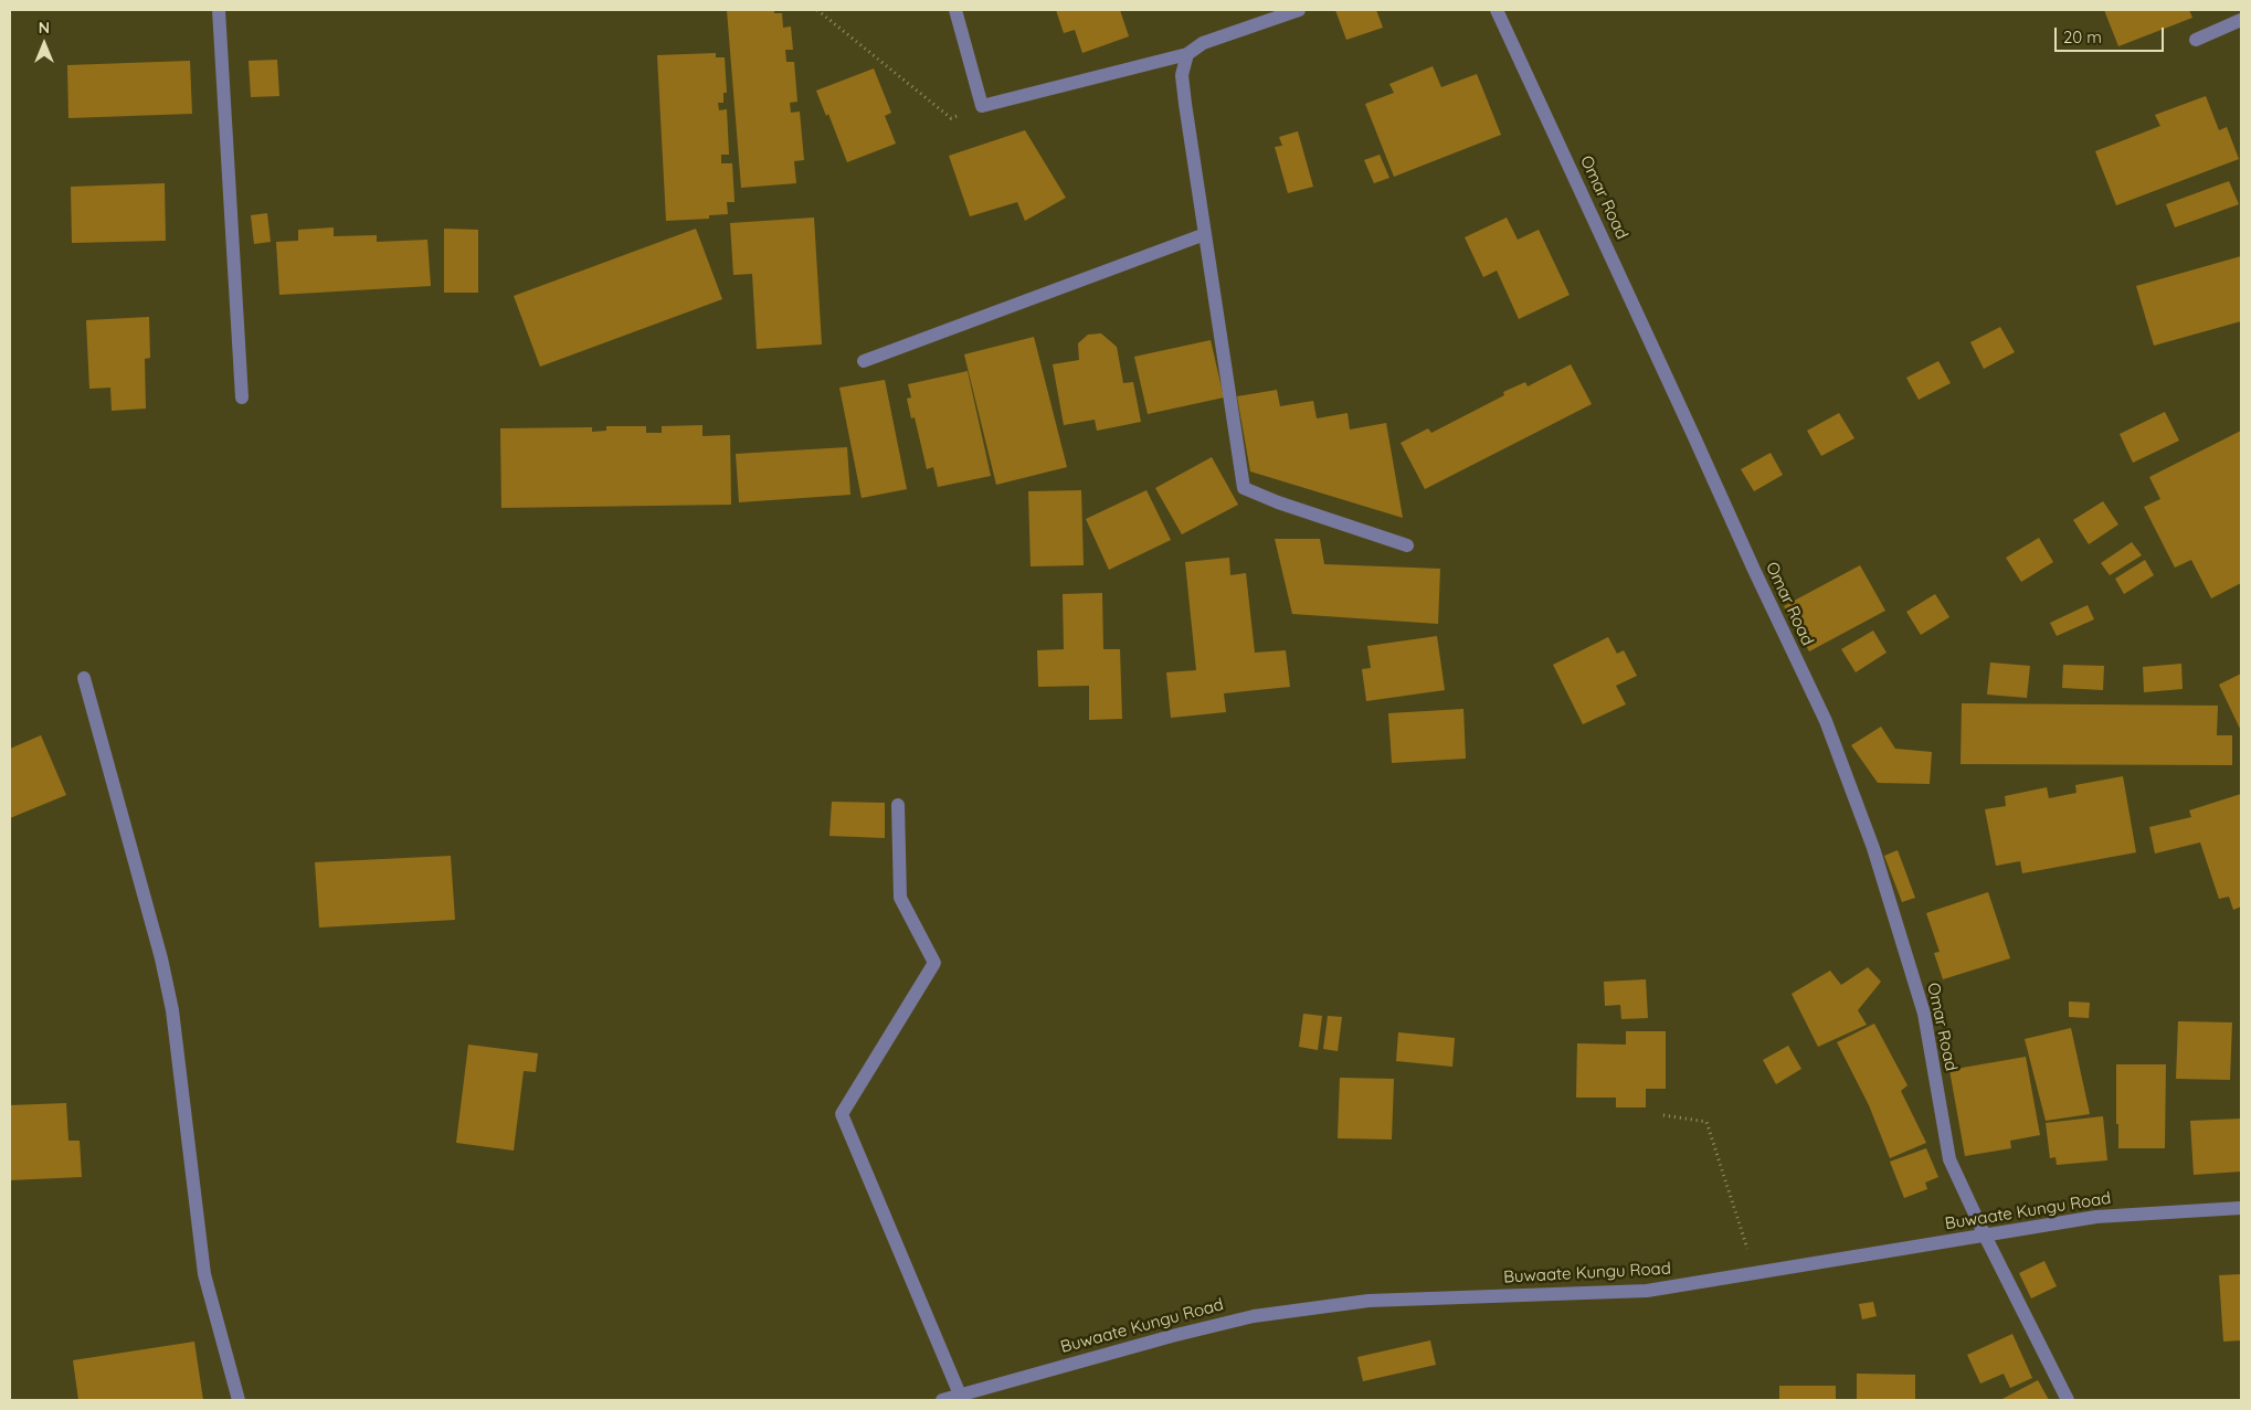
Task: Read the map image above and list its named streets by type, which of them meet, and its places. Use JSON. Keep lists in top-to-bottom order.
{
  "streets": {
    "street": ["Omar Road", "Buwaate Kungu Road"]
  },
  "crossings": [
    ["Omar Road", "Buwaate Kungu Road"]
  ],
  "scale_bar": "20 m",
  "north": "top"
}
